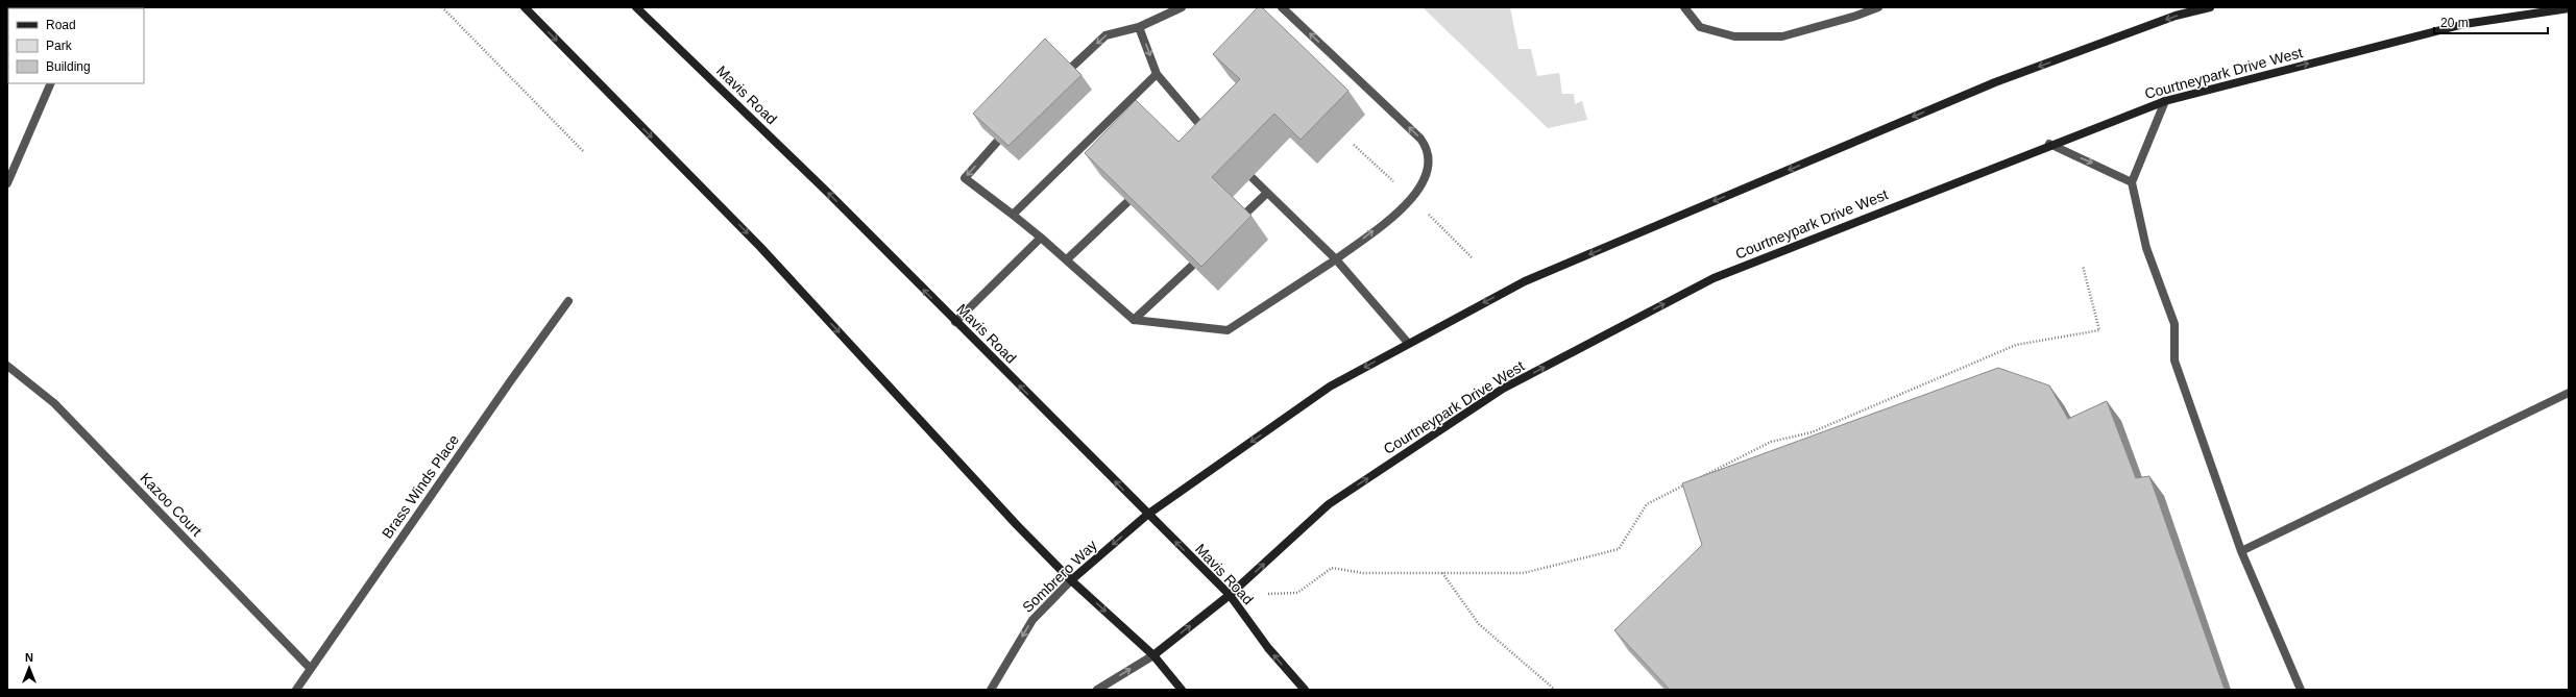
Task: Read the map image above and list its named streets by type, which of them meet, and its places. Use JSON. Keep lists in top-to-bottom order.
{
  "streets": {
    "main road": ["Courtneypark Drive West", "Mavis Road", "Sombrero Way"],
    "street": ["Brass Winds Place", "Kazoo Court"]
  },
  "crossings": [
    ["Courtneypark Drive West", "Mavis Road"],
    ["Mavis Road", "Sombrero Way"],
    ["Brass Winds Place", "Kazoo Court"]
  ],
  "one_way": ["Courtneypark Drive West", "Mavis Road", "Sombrero Way"],
  "legend": ["Road", "Park", "Building"],
  "scale_bar": "20 m",
  "north": "top"
}
